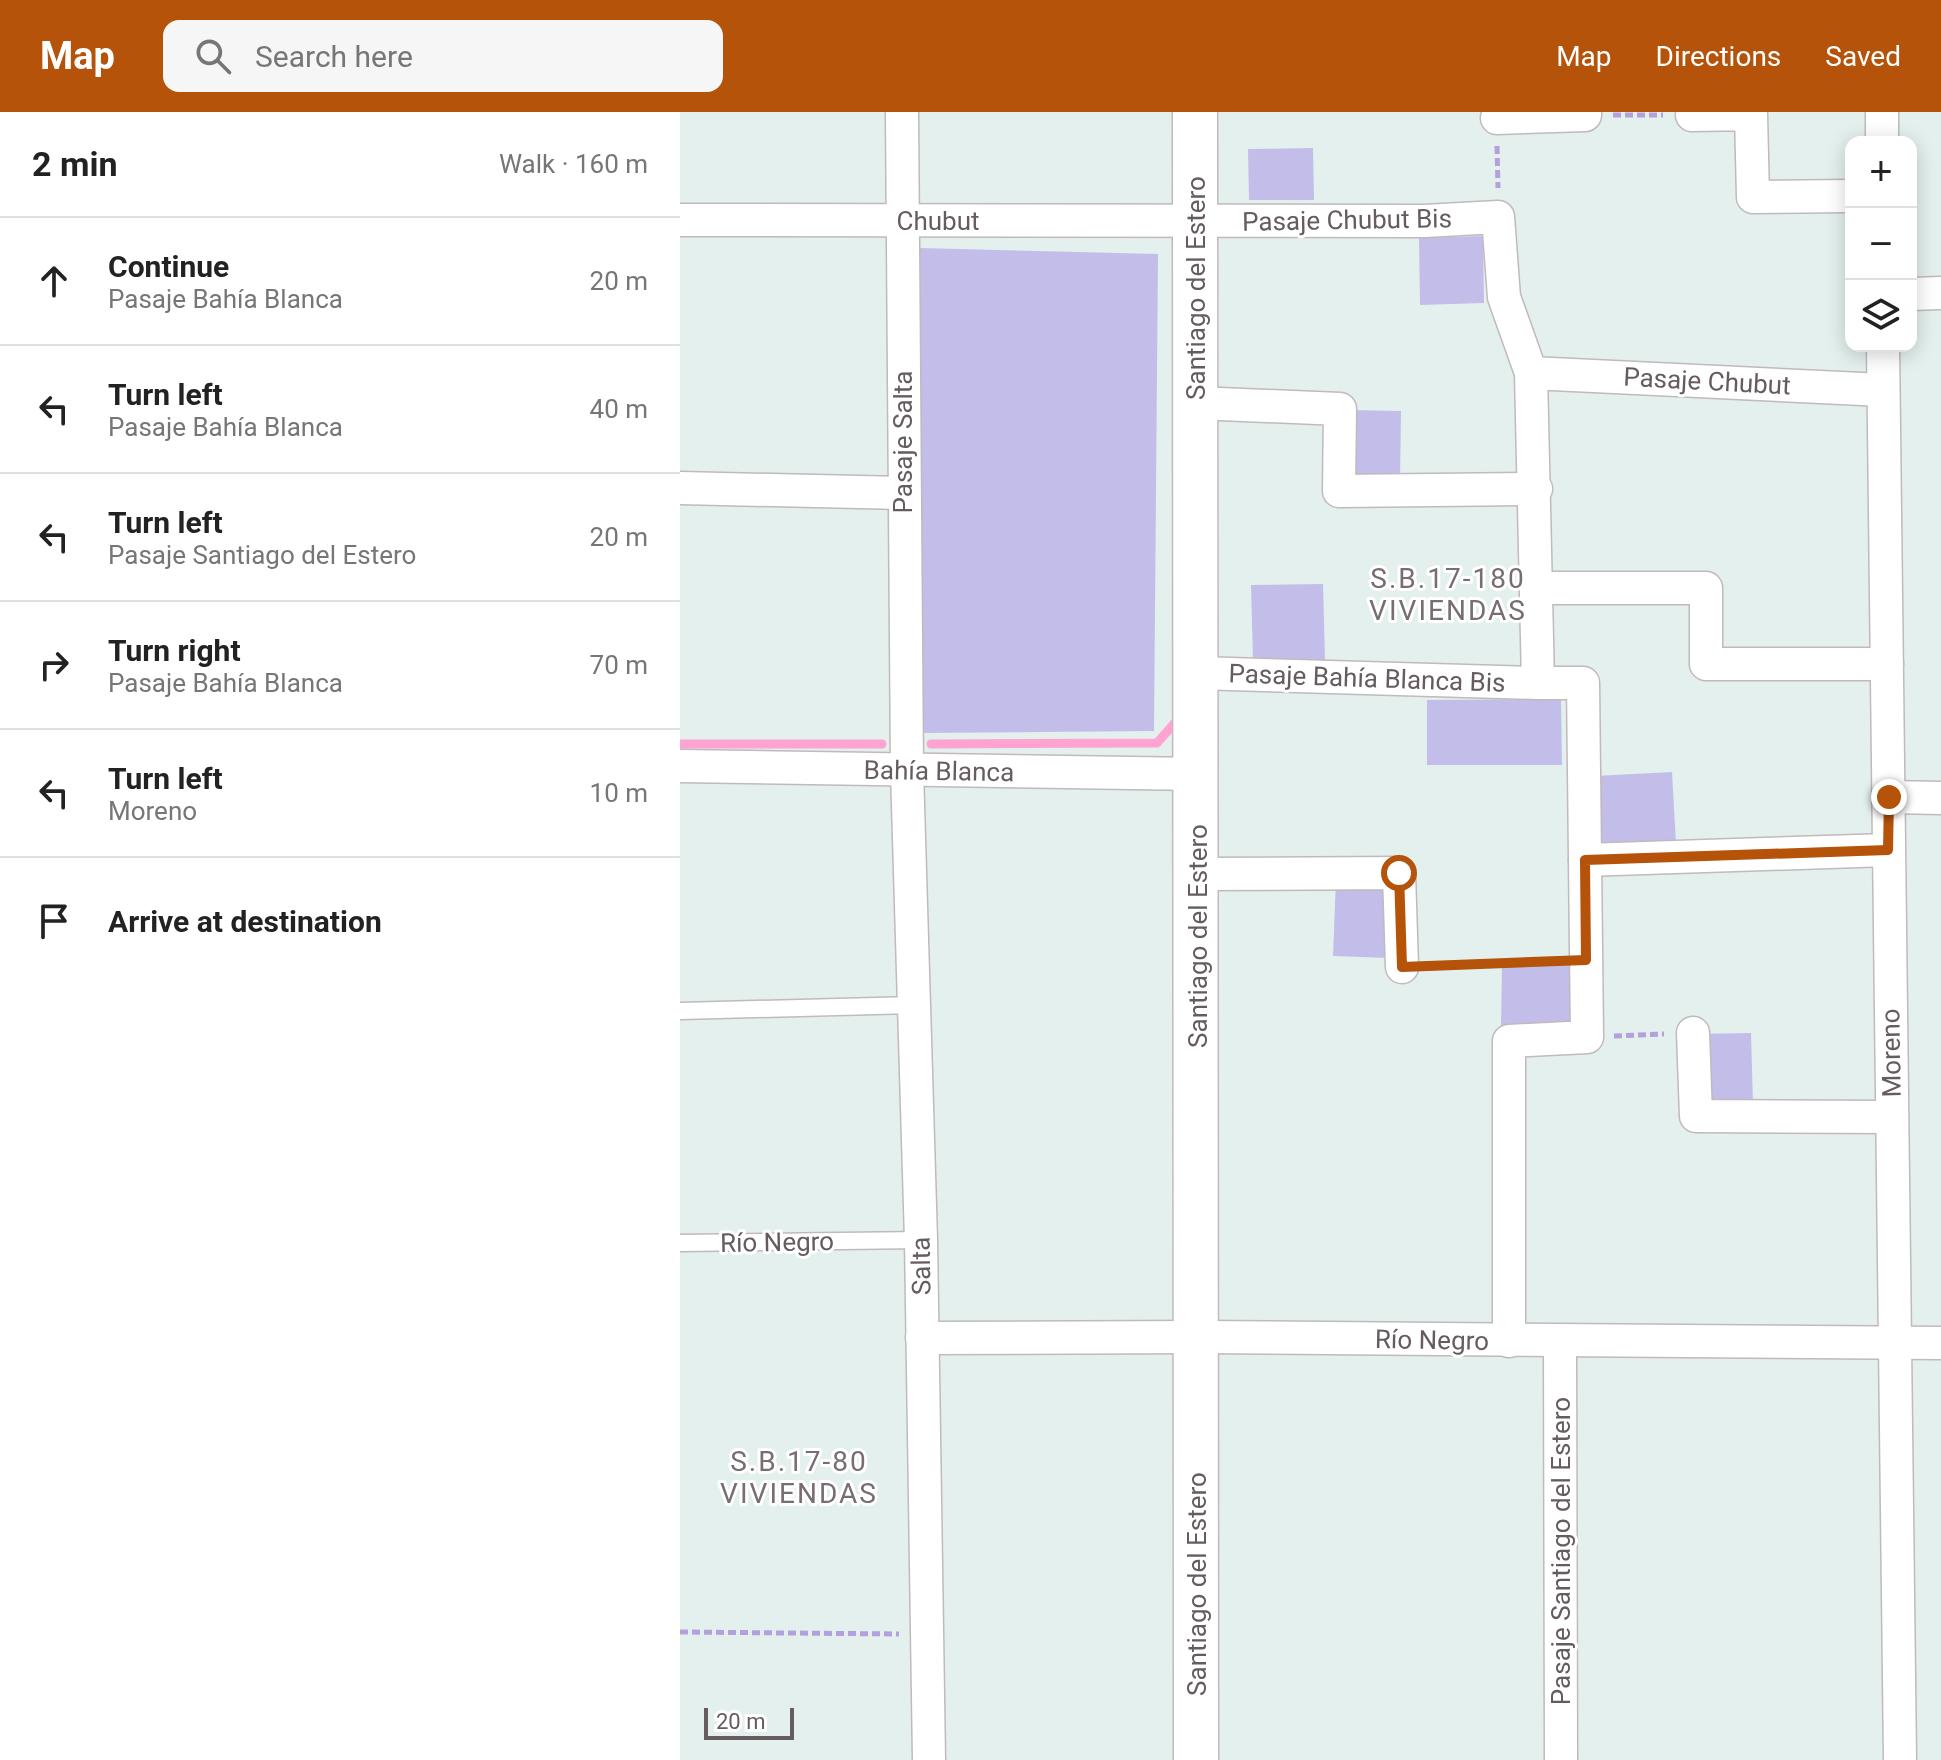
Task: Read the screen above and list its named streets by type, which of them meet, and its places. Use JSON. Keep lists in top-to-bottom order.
{
  "streets": {
    "street": [
      "Pasaje Chubut Bis",
      "Chubut",
      "Santiago del Estero",
      "Pasaje Chubut",
      "Pasaje Salta",
      "Pasaje Bahía Blanca Bis",
      "Bahía Blanca",
      "Moreno",
      "Río Negro",
      "Salta",
      "Pasaje Santiago del Estero"
    ]
  },
  "crossings": [
    ["Pasaje Chubut Bis", "Chubut"],
    ["Pasaje Chubut Bis", "Santiago del Estero"],
    ["Chubut", "Santiago del Estero"],
    ["Chubut", "Pasaje Salta"],
    ["Santiago del Estero", "Pasaje Bahía Blanca Bis"],
    ["Santiago del Estero", "Bahía Blanca"],
    ["Santiago del Estero", "Río Negro"],
    ["Pasaje Chubut", "Moreno"],
    ["Pasaje Salta", "Bahía Blanca"],
    ["Pasaje Salta", "Salta"],
    ["Bahía Blanca", "Salta"],
    ["Moreno", "Río Negro"],
    ["Río Negro", "Salta"],
    ["Río Negro", "Pasaje Santiago del Estero"]
  ],
  "districts": ["S.B.17-180 VIVIENDAS", "S.B.17-80 VIVIENDAS"],
  "scale_bar": "20 m",
  "page": {
    "header": "Map",
    "search": "Search here",
    "nav": ["Map", "Directions", "Saved"],
    "heading": ["2 min", "Walk · 160 m"],
    "map_buttons": ["+", "−"],
    "list": [
      ["Continue", "Pasaje Bahía Blanca", "20 m"],
      ["Turn left", "Pasaje Bahía Blanca", "40 m"],
      ["Turn left", "Pasaje Santiago del Estero", "20 m"],
      ["Turn right", "Pasaje Bahía Blanca", "70 m"],
      ["Turn left", "Moreno", "10 m"],
      "Arrive at destination"
    ],
    "scale": "20 m"
  }
}
